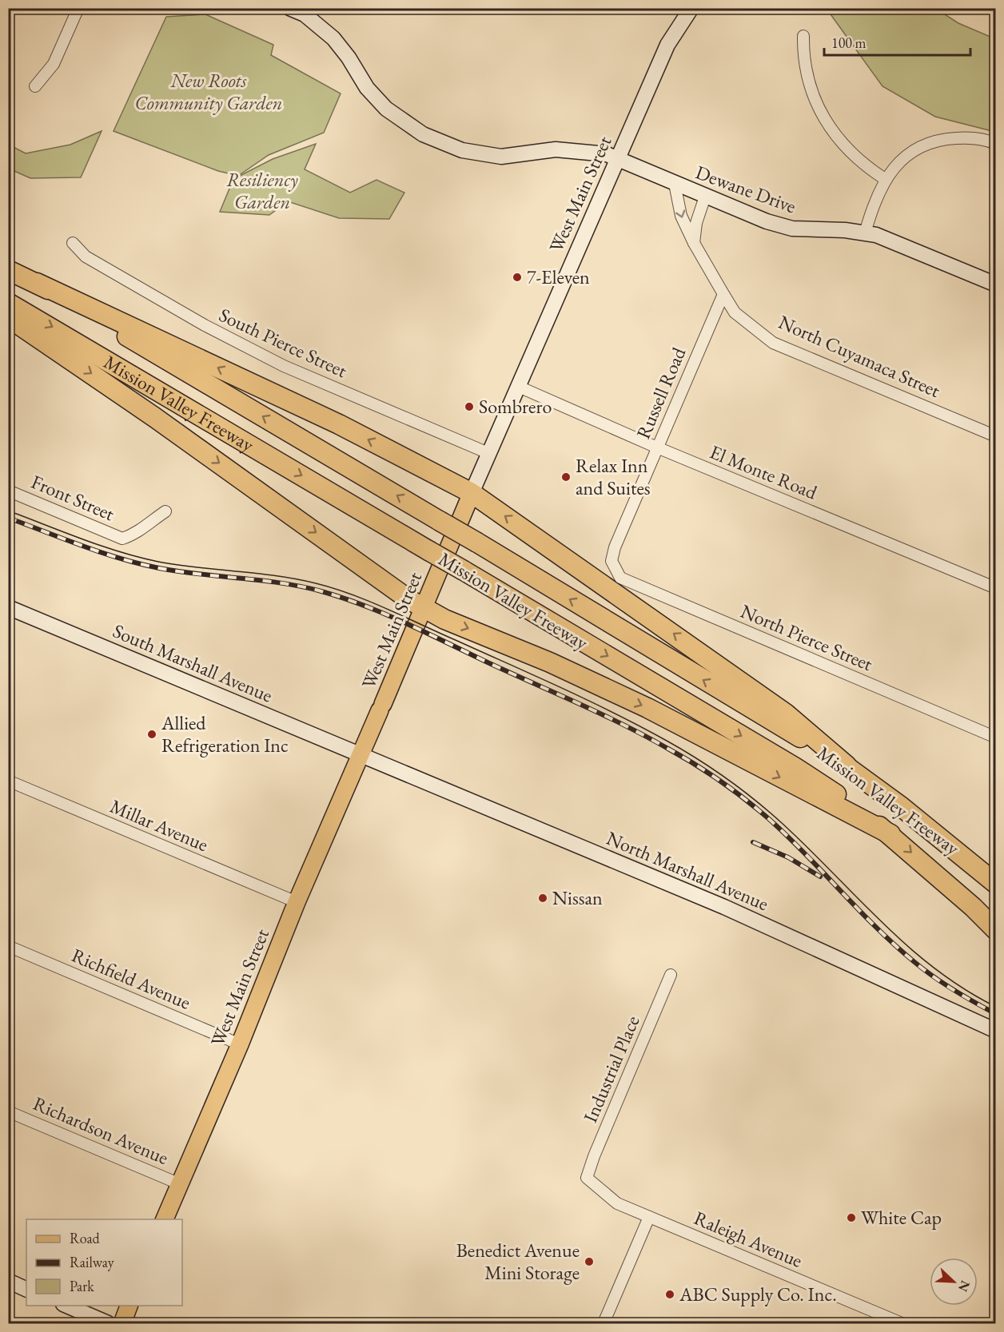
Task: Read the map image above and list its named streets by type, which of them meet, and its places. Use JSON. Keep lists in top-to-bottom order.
{
  "streets": {
    "highway": ["Mission Valley Freeway"],
    "main road": [
      "Dewane Drive",
      "West Main Street",
      "South Marshall Avenue",
      "North Marshall Avenue"
    ],
    "street": [
      "South Pierce Street",
      "North Cuyamaca Street",
      "Russell Road",
      "El Monte Road",
      "Front Street",
      "North Pierce Street",
      "Millar Avenue",
      "Richfield Avenue",
      "Industrial Place",
      "Richardson Avenue",
      "Raleigh Avenue"
    ]
  },
  "crossings": [
    ["Dewane Drive", "North Cuyamaca Street"],
    ["West Main Street", "South Pierce Street"],
    ["West Main Street", "El Monte Road"],
    ["West Main Street", "South Marshall Avenue"],
    ["West Main Street", "Millar Avenue"],
    ["West Main Street", "North Marshall Avenue"],
    ["West Main Street", "Richfield Avenue"],
    ["West Main Street", "Richardson Avenue"],
    ["North Cuyamaca Street", "Russell Road"],
    ["Russell Road", "El Monte Road"],
    ["Russell Road", "North Pierce Street"],
    ["South Marshall Avenue", "North Marshall Avenue"],
    ["Industrial Place", "Raleigh Avenue"]
  ],
  "parks": ["New Roots Community Garden", "Resiliency Garden"],
  "places": [
    "7-Eleven",
    "Sombrero",
    "Relax Inn and Suites",
    "Allied Refrigeration Inc",
    "Nissan",
    "White Cap",
    "Benedict Avenue Mini Storage",
    "ABC Supply Co. Inc."
  ],
  "legend": ["Road", "Railway", "Park"],
  "scale_bar": "100 m",
  "north": "bottom right"
}
